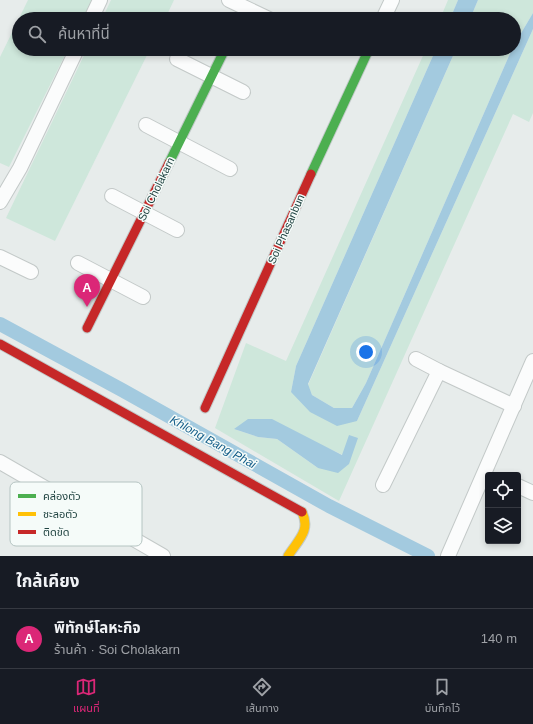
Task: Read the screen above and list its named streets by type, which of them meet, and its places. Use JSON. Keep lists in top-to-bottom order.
{
  "streets": {
    "street": ["Soi Cholakarn", "Soi Phasanbun"]
  },
  "water": ["Khlong Bang Phai"],
  "legend": ["คล่องตัว", "ชะลอตัว", "ติดขัด"],
  "page": {
    "search": "ค้นหาที่นี่",
    "pins": "A",
    "heading": "ใกล้เคียง",
    "list": [
      {
        "mark": "A",
        "name": "พิทักษ์โลหะกิจ",
        "note": "ร้านค้า · Soi Cholakarn",
        "value": "140 m"
      }
    ],
    "nav": ["แผนที่", "เส้นทาง", "บันทึกไว้"]
  }
}
